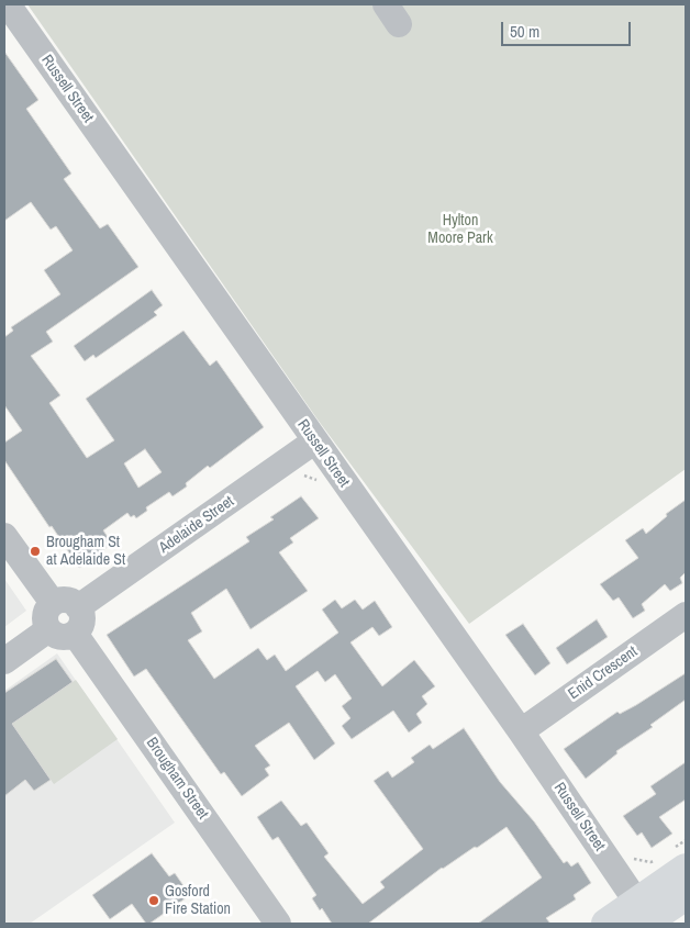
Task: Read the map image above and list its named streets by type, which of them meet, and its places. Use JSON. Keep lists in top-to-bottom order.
{
  "streets": {
    "street": [
      "Russell Street",
      "Adelaide Street",
      "Enid Crescent",
      "Brougham Street"
    ]
  },
  "crossings": [
    ["Russell Street", "Adelaide Street"],
    ["Russell Street", "Enid Crescent"],
    ["Adelaide Street", "Brougham Street"]
  ],
  "parks": ["Hylton Moore Park"],
  "places": ["Brougham St at Adelaide St", "Gosford Fire Station"],
  "scale_bar": "50 m"
}
